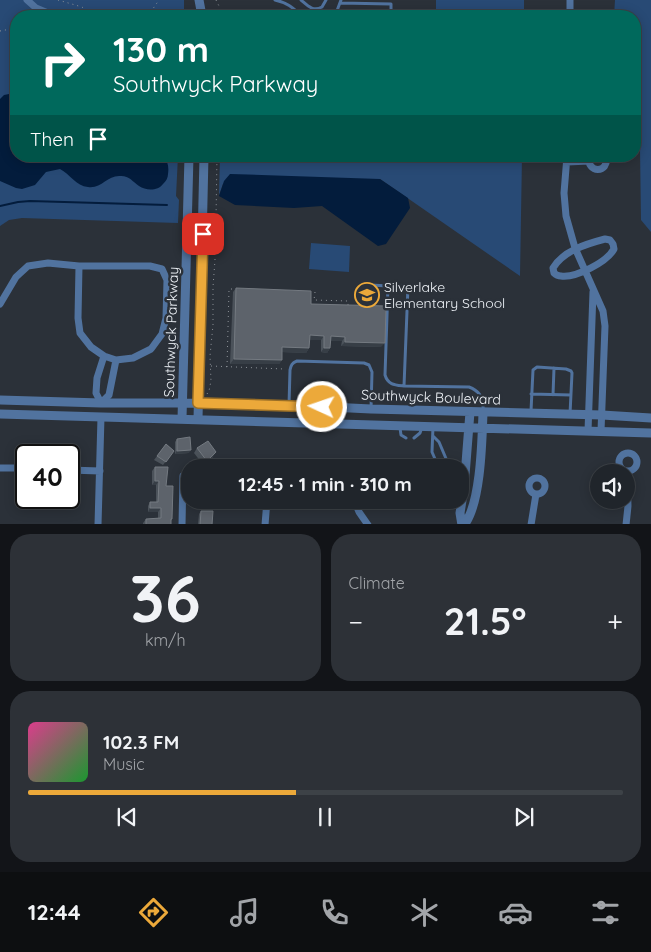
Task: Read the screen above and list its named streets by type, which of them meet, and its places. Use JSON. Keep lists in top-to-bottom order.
{
  "streets": {
    "street": ["Southwyck Parkway", "Southwyck Boulevard"]
  },
  "crossings": [
    ["Southwyck Parkway", "Southwyck Boulevard"]
  ],
  "places": {
    "school or university": ["Silverlake Elementary School"]
  },
  "page": {
    "turn": ["130 m", "Southwyck Parkway"],
    "then": "Then",
    "limit": "40",
    "trip": "12:45 · 1 min · 310 m",
    "tile": [
      ["36", "km/h"],
      "Climate"
    ],
    "heat": ["−", "21.5°", "+"],
    "song": ["102.3 FM", "Music"],
    "tabs": "12:44"
  }
}
